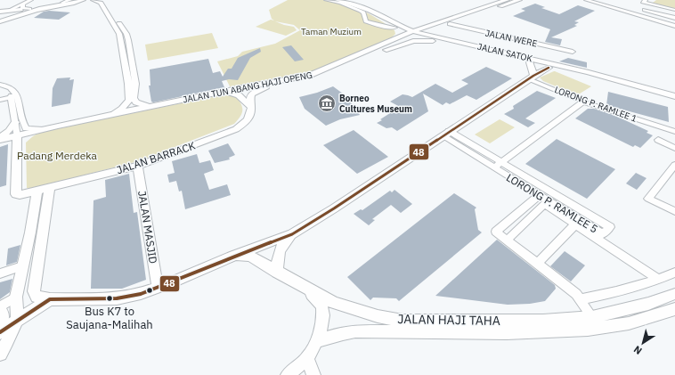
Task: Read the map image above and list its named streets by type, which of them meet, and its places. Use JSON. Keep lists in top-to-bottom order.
{
  "streets": {
    "main road": [
      "JALAN SATOK",
      "JALAN TUN ABANG HAJI OPENG",
      "JALAN BARRACK",
      "JALAN MASJID",
      "JALAN HAJI TAHA"
    ],
    "street": ["JALAN WERE", "LORONG P. RAMLEE 1", "LORONG P. RAMLEE 5"]
  },
  "crossings": [
    ["JALAN WERE", "JALAN TUN ABANG HAJI OPENG"],
    ["JALAN SATOK", "JALAN TUN ABANG HAJI OPENG"],
    ["JALAN TUN ABANG HAJI OPENG", "JALAN BARRACK"],
    ["JALAN BARRACK", "JALAN MASJID"]
  ],
  "parks": ["Taman Muzium", "Padang Merdeka"],
  "places": {
    "museum": ["Borneo Cultures Museum"],
    "other": ["Bus K7 to Saujana-Malihah"]
  },
  "lines": ["transit line 48"],
  "north": "bottom left"
}
